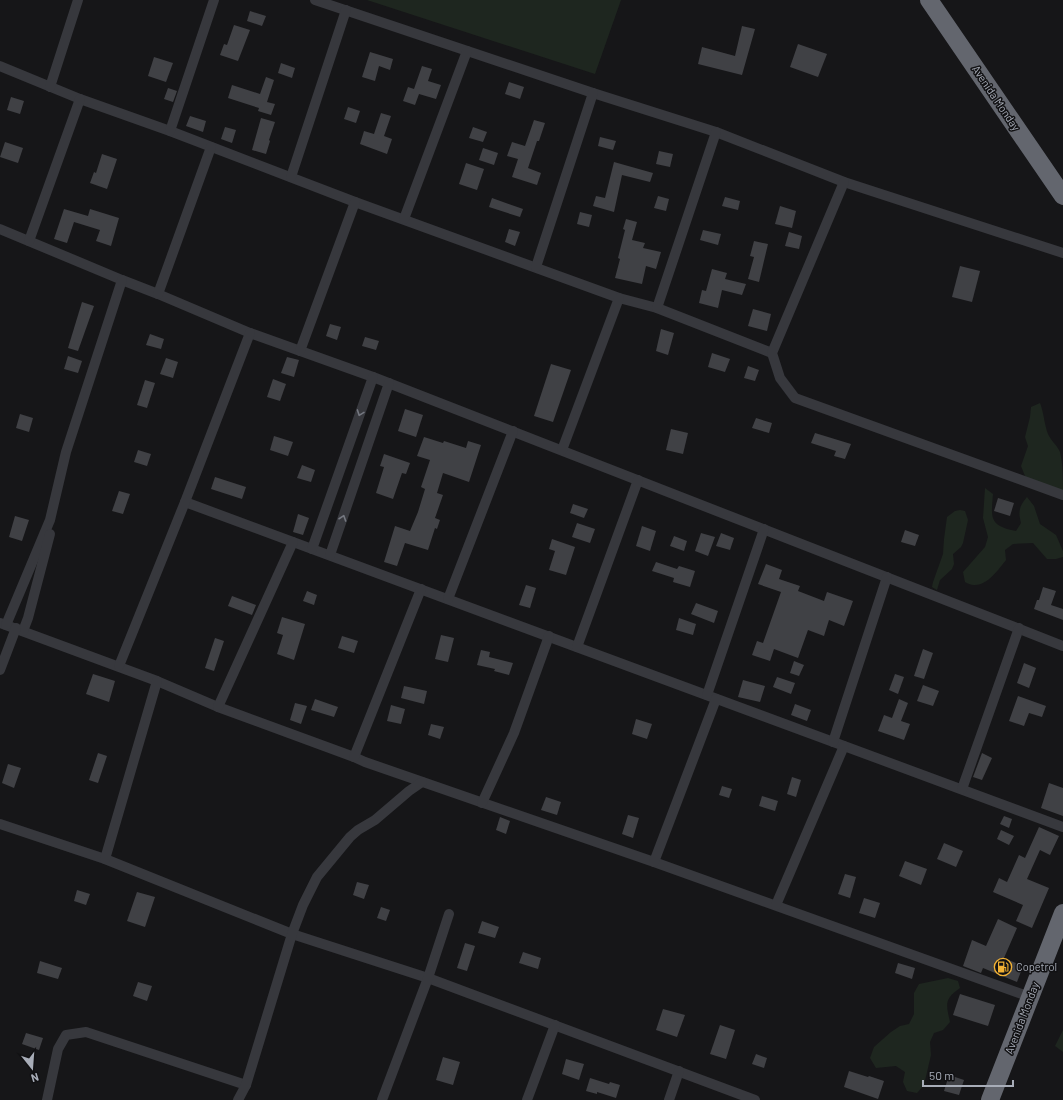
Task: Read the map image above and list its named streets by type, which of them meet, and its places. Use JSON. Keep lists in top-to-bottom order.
{
  "streets": {
    "highway": ["Avenida Monday"]
  },
  "places": {
    "fuel station": ["Copetrol"]
  },
  "scale_bar": "50 m",
  "north": "bottom"
}
